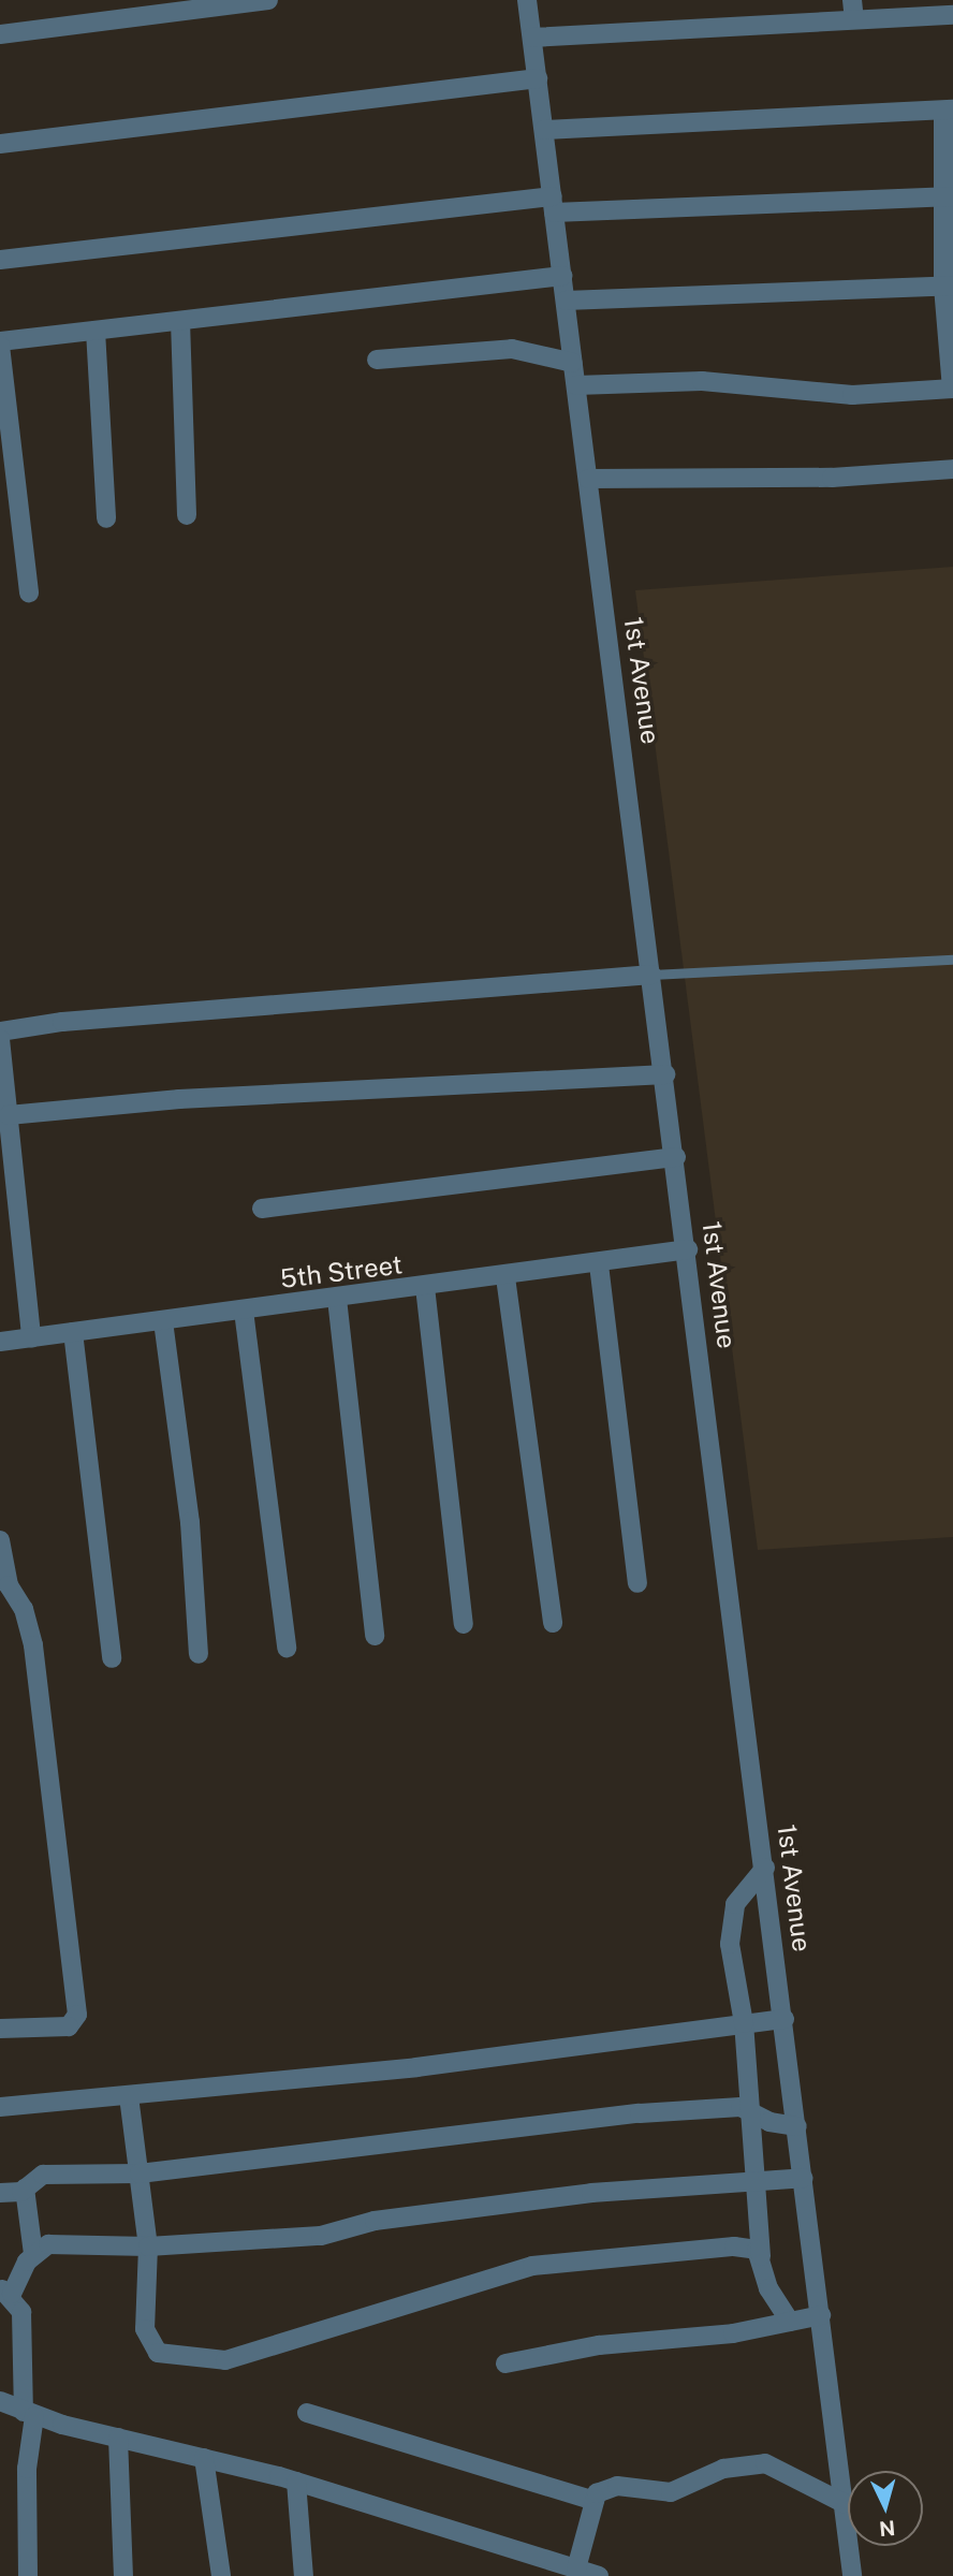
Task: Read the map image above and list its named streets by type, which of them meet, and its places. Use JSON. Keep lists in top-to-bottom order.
{
  "streets": {
    "street": ["1st Avenue", "5th Street"]
  },
  "crossings": [
    ["1st Avenue", "5th Street"]
  ],
  "north": "bottom"
}
